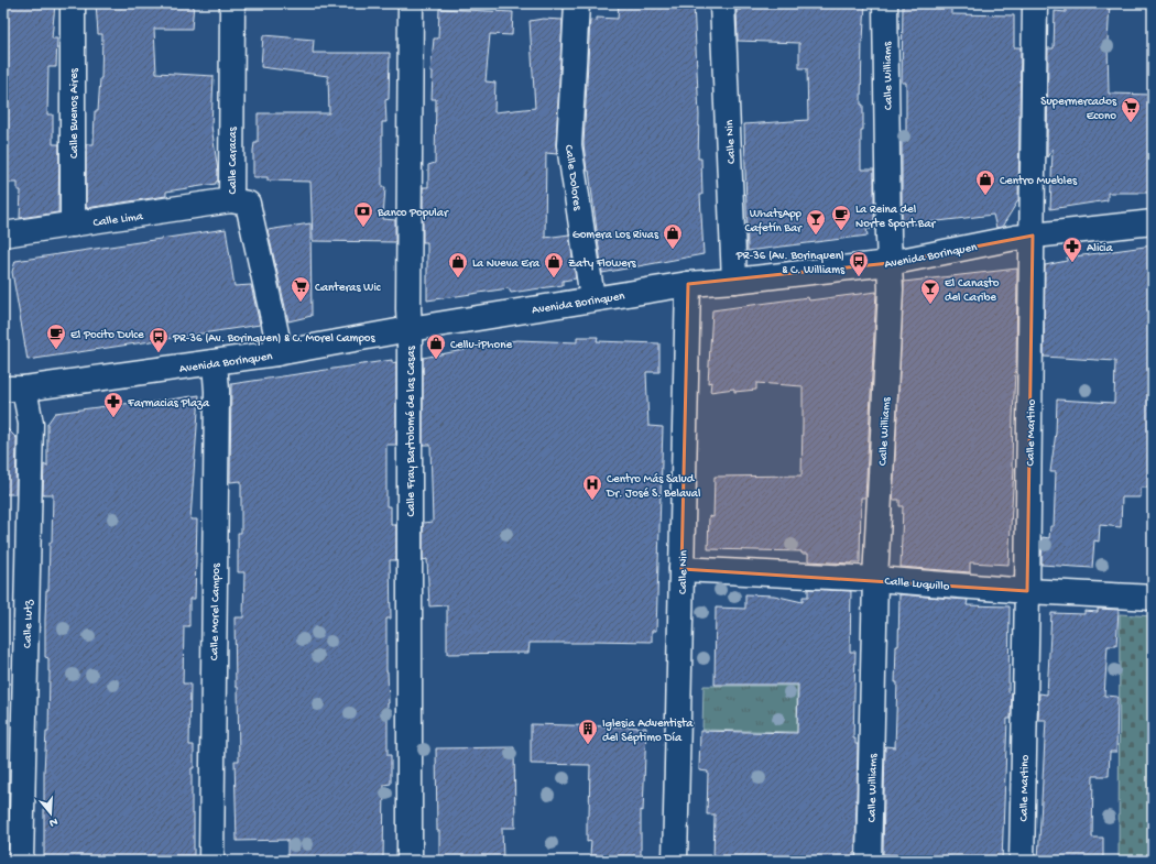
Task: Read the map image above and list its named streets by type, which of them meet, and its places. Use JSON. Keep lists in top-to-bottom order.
{
  "streets": {
    "street": [
      "Calle Williams",
      "Calle Buenos Aires",
      "Calle Nin",
      "Calle Caracas",
      "Calle Dolores",
      "Calle Lima",
      "Avenida Borinquen",
      "Calle Fray Bartolomé de las Casas",
      "Calle Martino",
      "Calle Luquillo",
      "Calle Morel Campos",
      "Calle Lutz"
    ]
  },
  "crossings": [
    ["Calle Williams", "Avenida Borinquen"],
    ["Calle Williams", "Calle Luquillo"],
    ["Calle Buenos Aires", "Calle Lima"],
    ["Calle Nin", "Avenida Borinquen"],
    ["Calle Nin", "Calle Luquillo"],
    ["Calle Caracas", "Calle Lima"],
    ["Calle Caracas", "Avenida Borinquen"],
    ["Calle Dolores", "Avenida Borinquen"],
    ["Avenida Borinquen", "Calle Fray Bartolomé de las Casas"],
    ["Avenida Borinquen", "Calle Martino"],
    ["Avenida Borinquen", "Calle Morel Campos"],
    ["Avenida Borinquen", "Calle Lutz"],
    ["Calle Martino", "Calle Luquillo"]
  ],
  "places": {
    "supermarket": ["Supermercados Econo", "Canteras Wic"],
    "shop": [
      "Centro Muebles",
      "Gomera Los Rivas",
      "La Nueva Era",
      "Zaty Flowers",
      "Cellu-iPhone"
    ],
    "bank": ["Banco Popular"],
    "cafe": ["La Reina del Norte Sport Bar", "El Pocito Dulce"],
    "bar": ["WhatsApp Cafetín Bar", "El Canasto del Caribe"],
    "pharmacy": ["Alicia", "Farmacias Plaza"],
    "bus stop": ["PR-36 (Av. Borinquen) & C. Williams", "PR-36 (Av. Borinquen) & C. Morel Campos"],
    "hospital": ["Centro Más Salud Dr. José S. Belaval"],
    "building": ["Iglesia Adventista del Séptimo Día"]
  },
  "north": "bottom"
}
